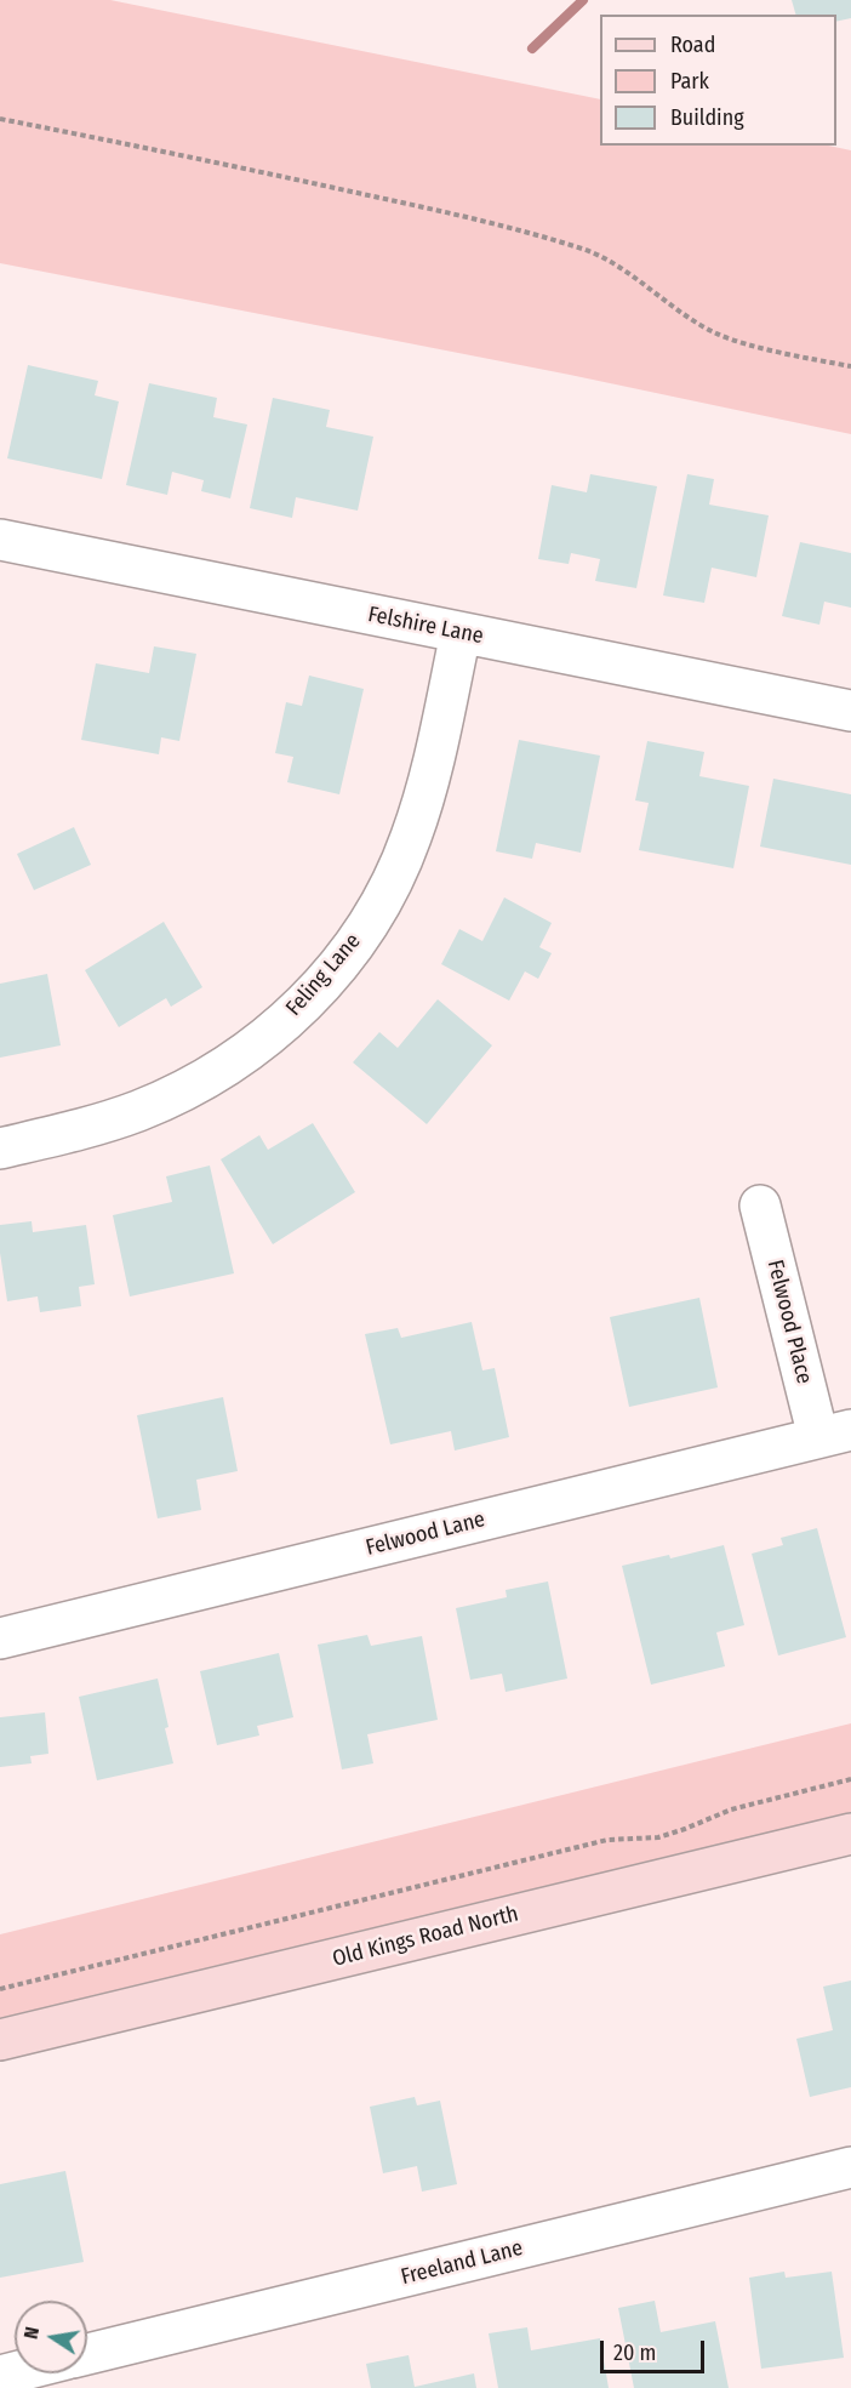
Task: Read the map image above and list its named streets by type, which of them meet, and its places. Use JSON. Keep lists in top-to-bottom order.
{
  "streets": {
    "street": [
      "Felshire Lane",
      "Feling Lane",
      "Felwood Place",
      "Felwood Lane",
      "Old Kings Road North",
      "Freeland Lane"
    ]
  },
  "crossings": [
    ["Felshire Lane", "Feling Lane"],
    ["Felwood Place", "Felwood Lane"]
  ],
  "legend": ["Road", "Park", "Building"],
  "scale_bar": "20 m",
  "north": "left"
}
